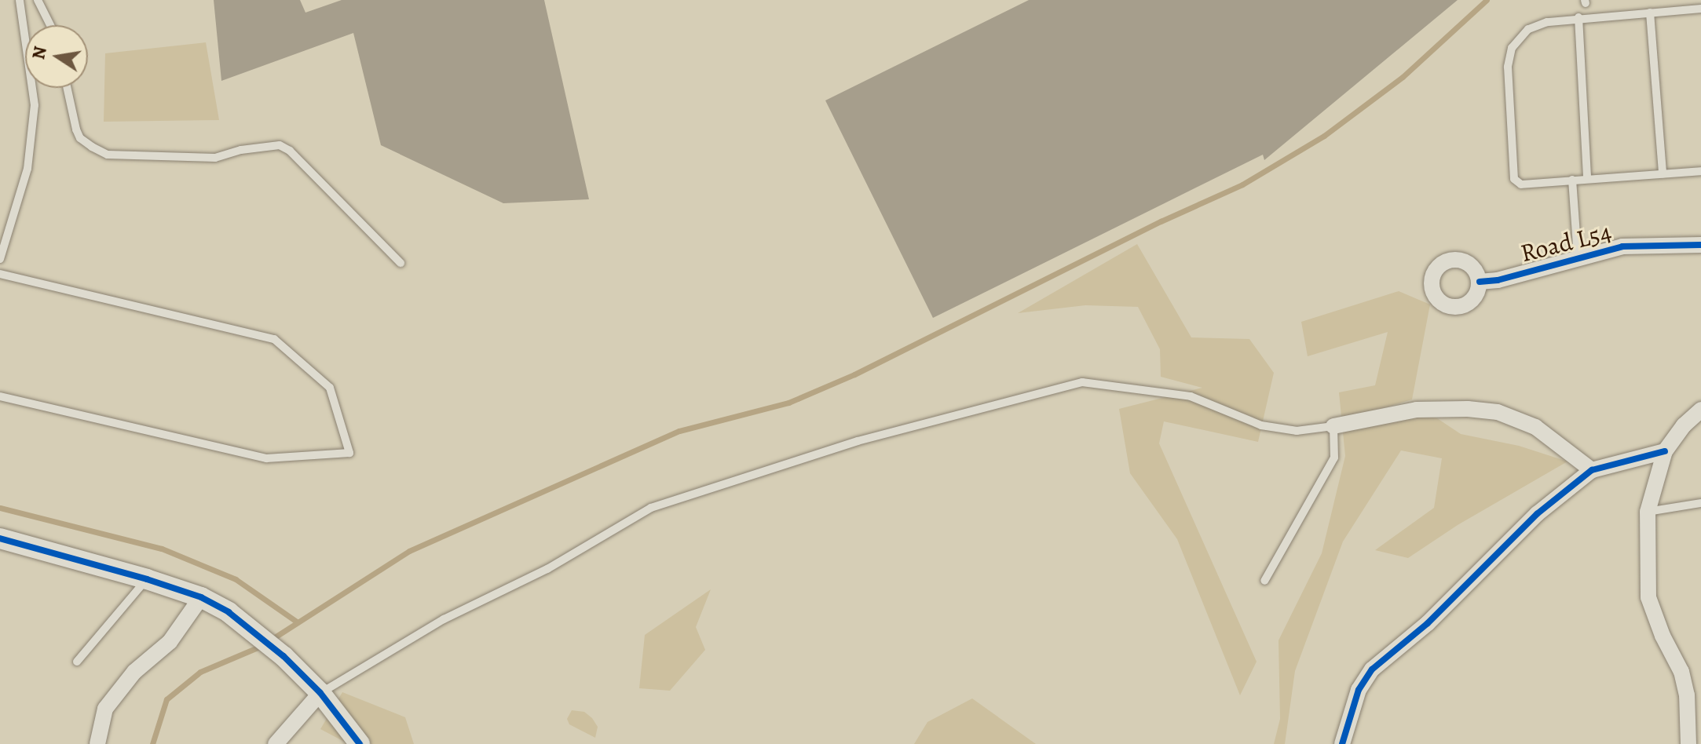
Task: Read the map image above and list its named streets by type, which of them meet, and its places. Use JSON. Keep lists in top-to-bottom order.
{
  "streets": {
    "street": ["Road L54"]
  },
  "north": "left"
}
